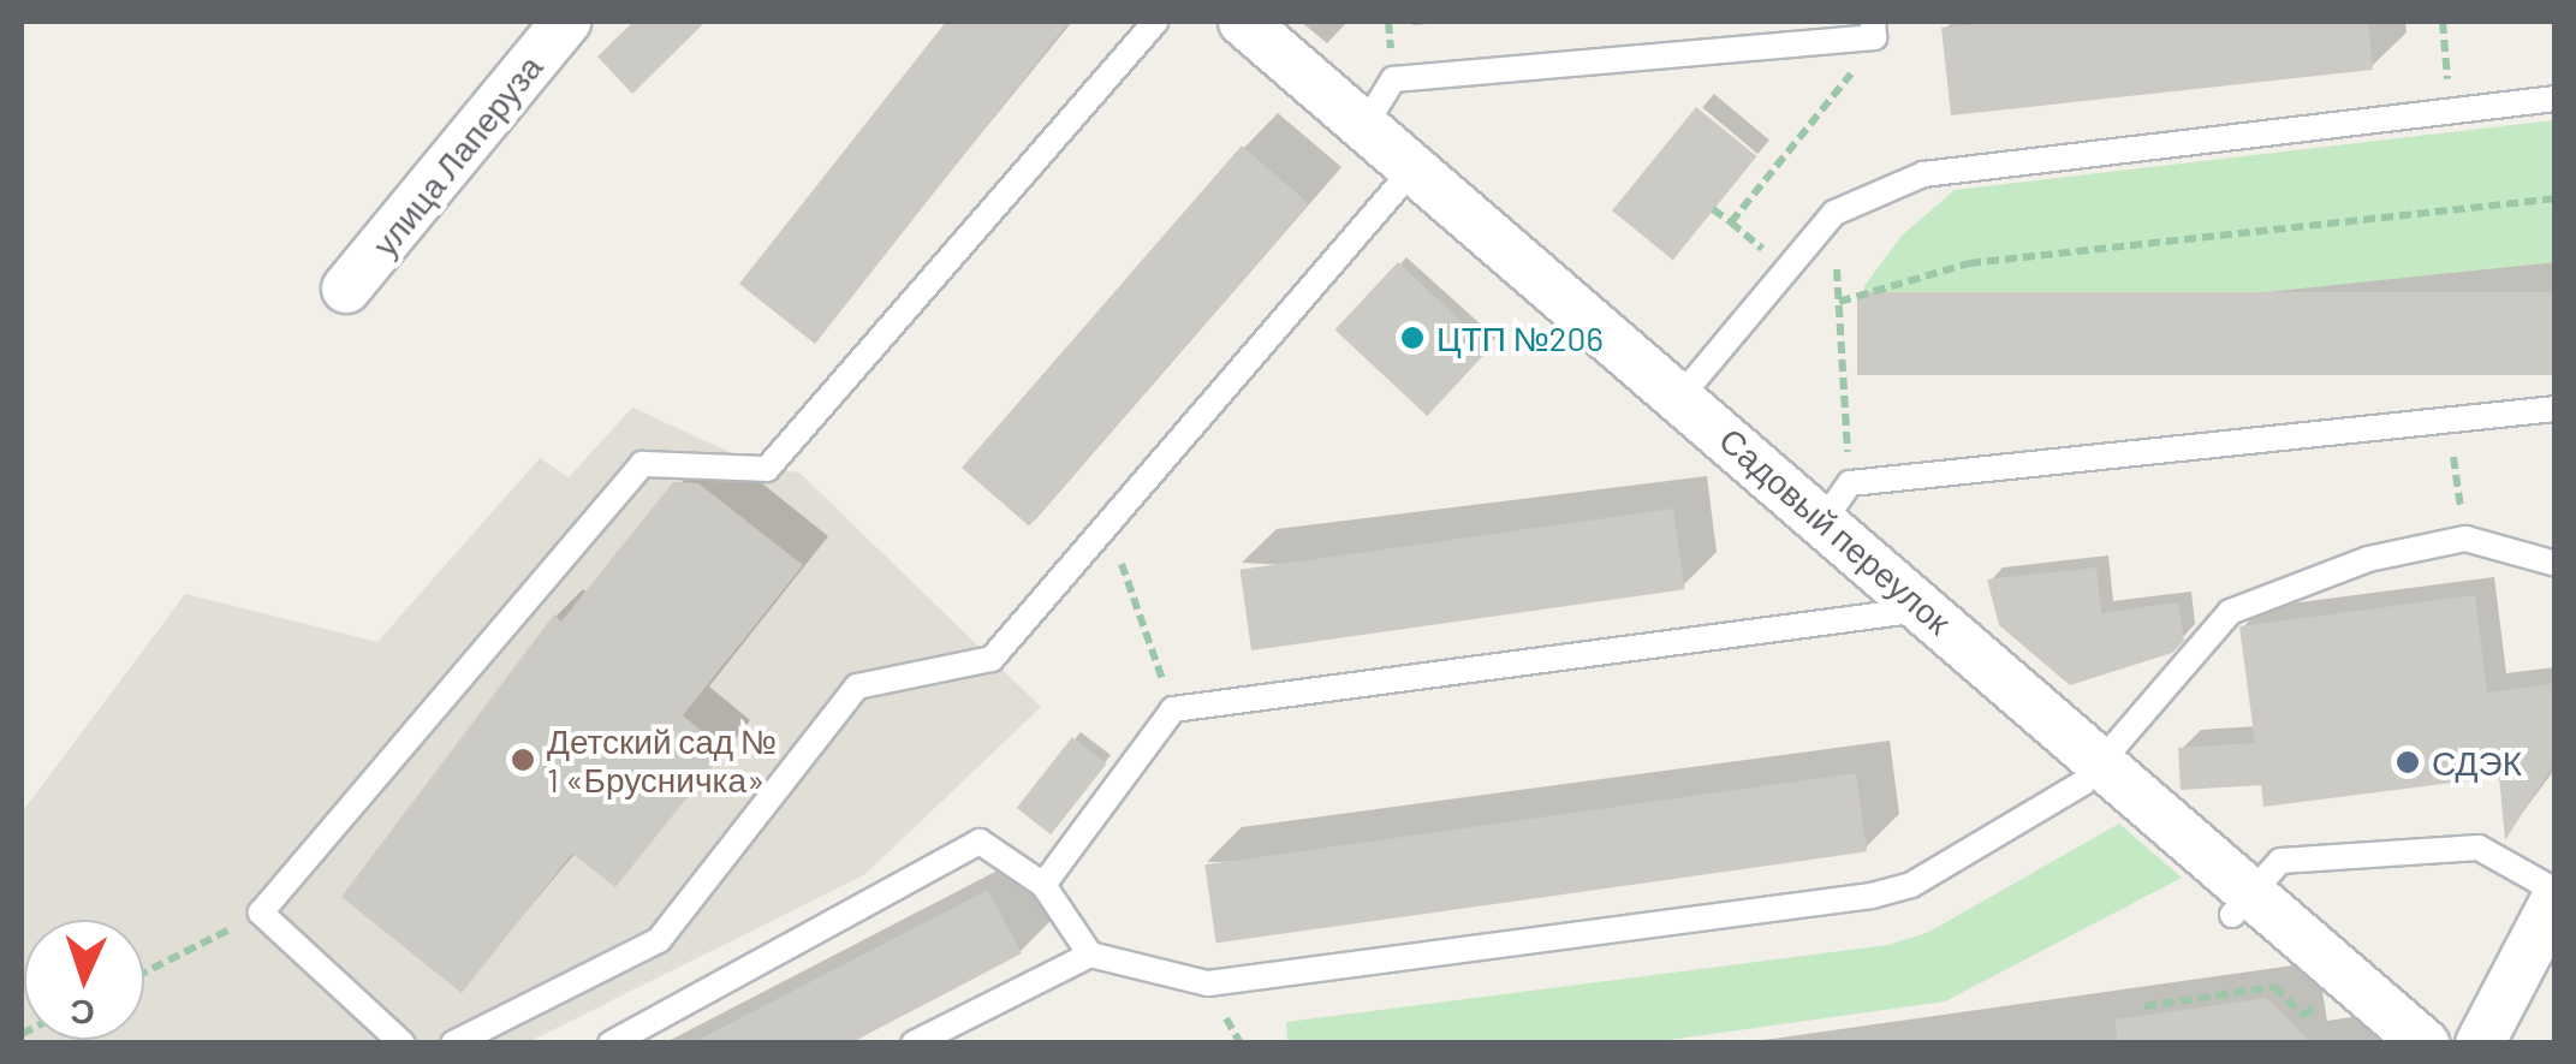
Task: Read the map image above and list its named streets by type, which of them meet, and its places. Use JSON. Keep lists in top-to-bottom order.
{
  "streets": {
    "street": ["улица Лаперуза", "Садовый переулок"]
  },
  "places": ["ЦТП №206", "Детский сад № 1 «Брусничка»", "СДЭК"],
  "north": "bottom"
}
